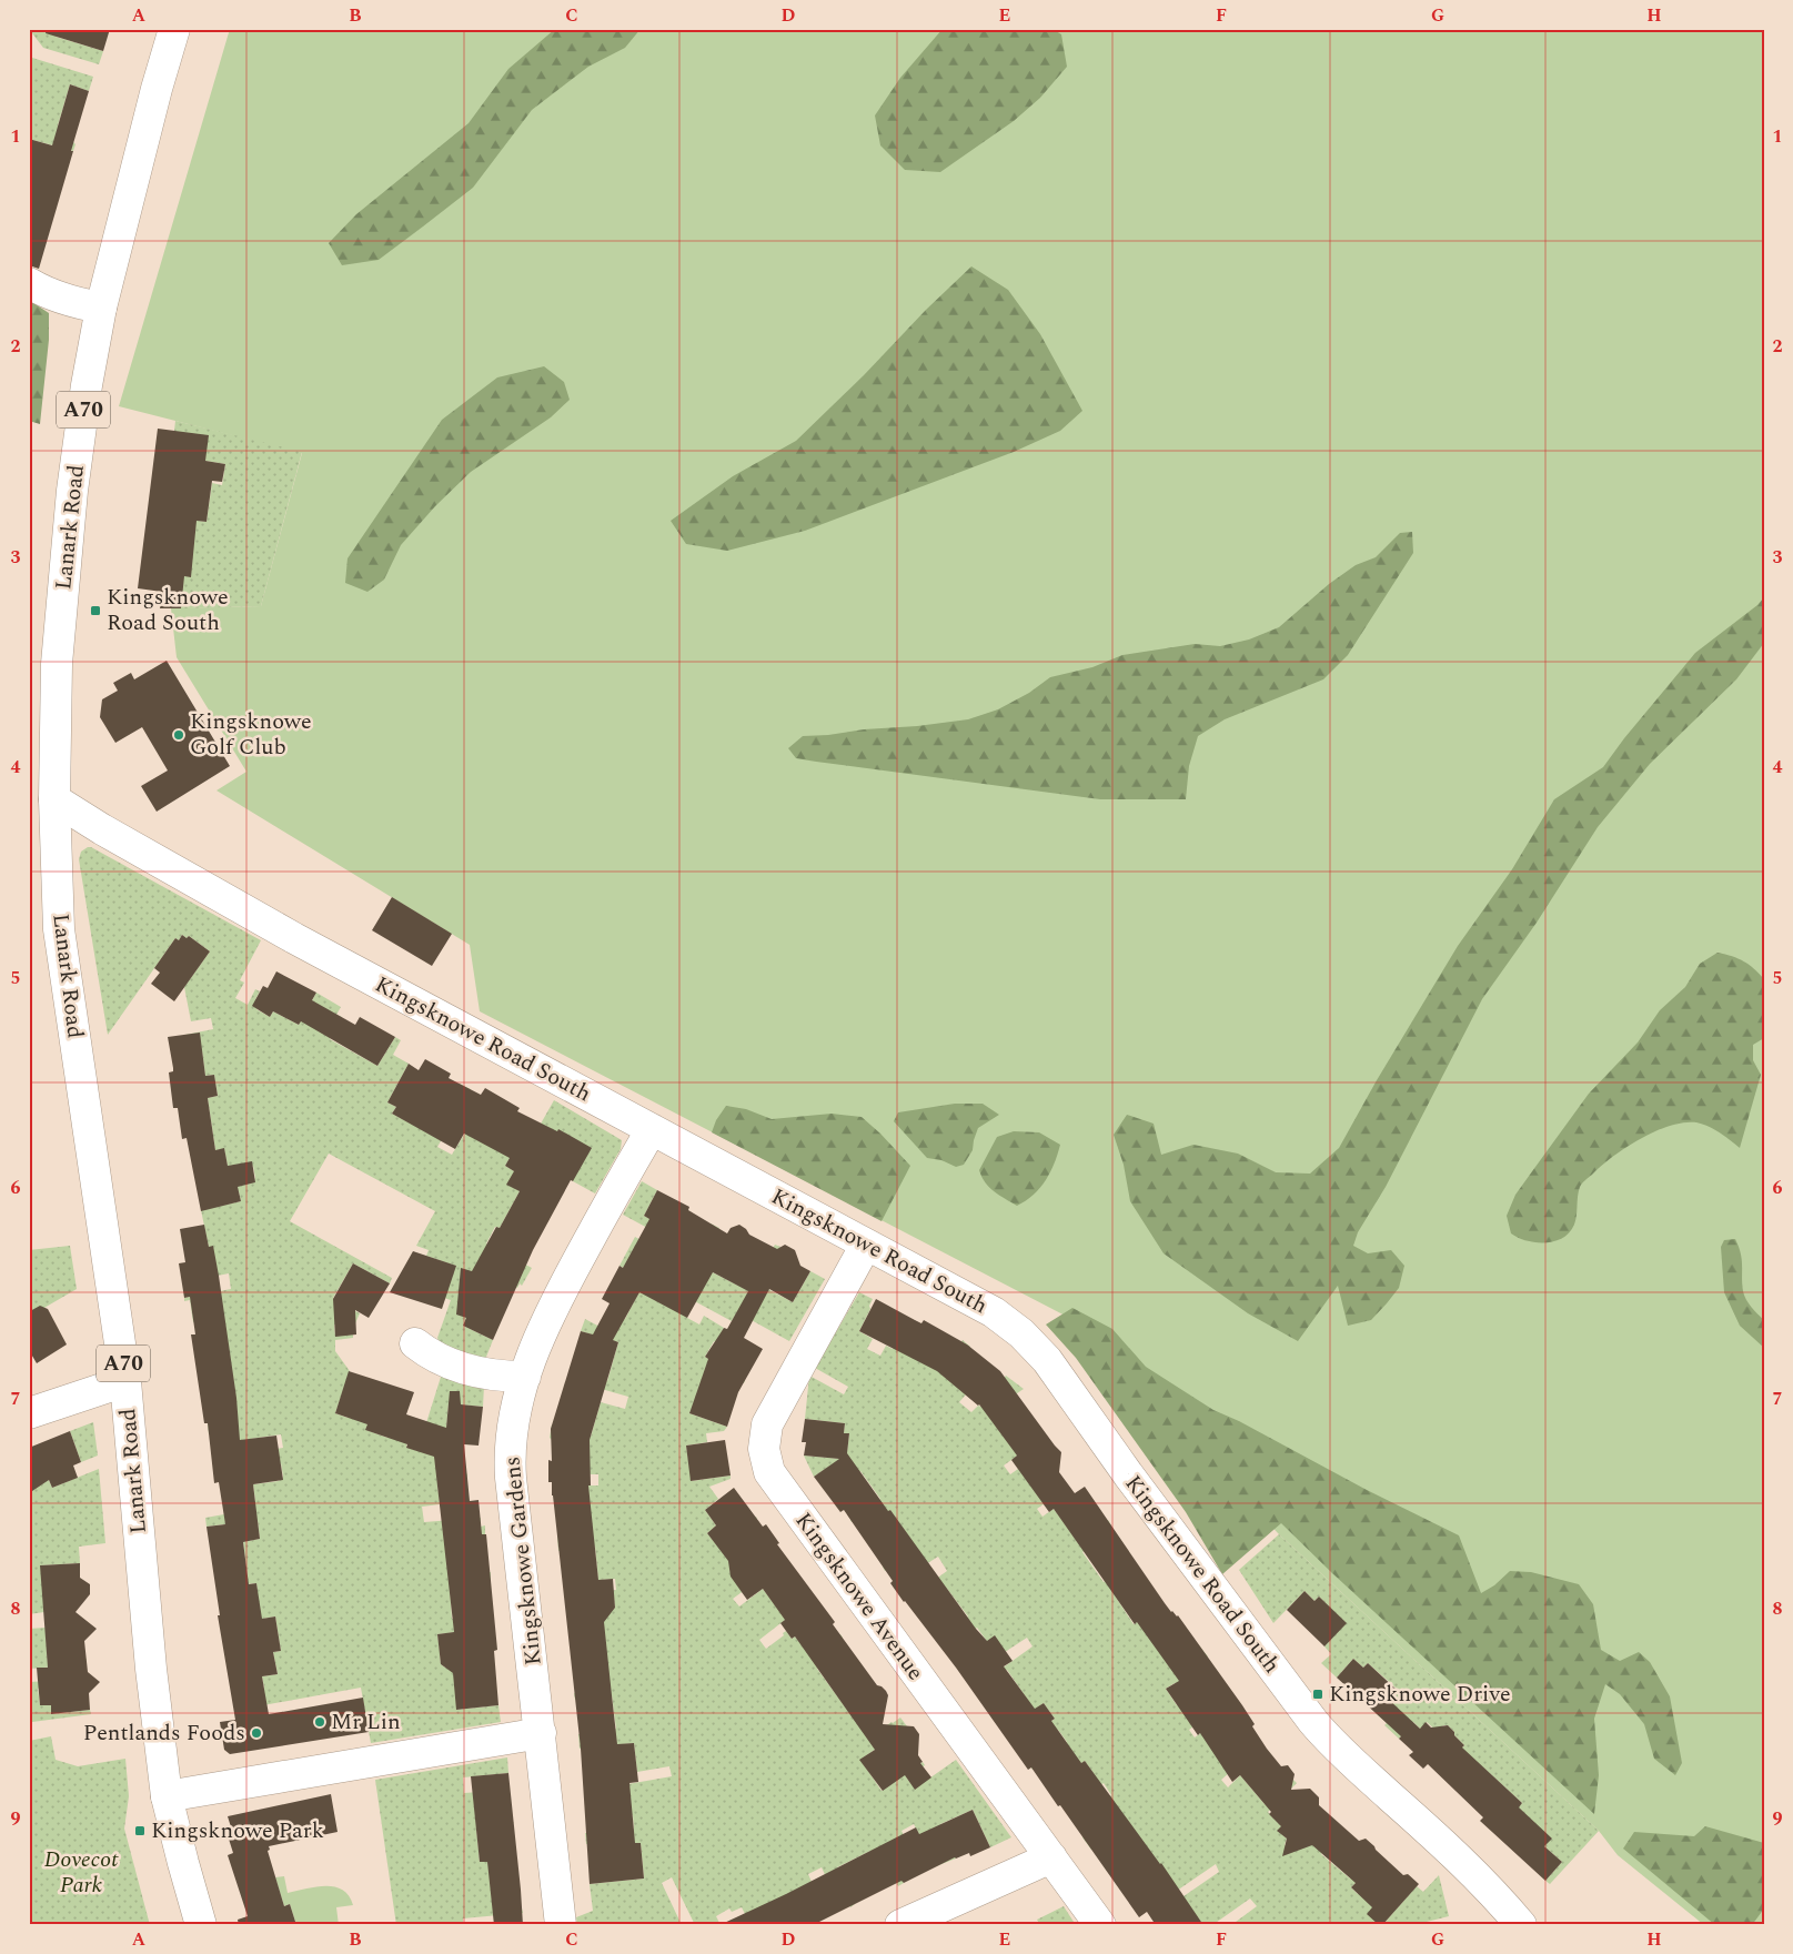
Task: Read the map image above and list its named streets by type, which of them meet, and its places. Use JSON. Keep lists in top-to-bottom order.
{
  "streets": {
    "street": [
      "A70",
      "Lanark Road",
      "Kingsknowe Road South",
      "Kingsknowe Gardens",
      "Kingsknowe Avenue"
    ]
  },
  "crossings": [
    ["Lanark Road", "Kingsknowe Road South"],
    ["Kingsknowe Road South", "Kingsknowe Gardens"],
    ["Kingsknowe Road South", "Kingsknowe Avenue"]
  ],
  "parks": ["Dovecot Park"],
  "places": {
    "transit": ["Kingsknowe Road South", "Kingsknowe Drive", "Kingsknowe Park"],
    "other": ["Kingsknowe Golf Club", "Mr Lin", "Pentlands Foods"]
  },
  "grid": {
    "columns": [
      "A",
      "B",
      "C",
      "D",
      "E",
      "F",
      "G",
      "H"
    ],
    "rows": [
      "1",
      "2",
      "3",
      "4",
      "5",
      "6",
      "7",
      "8",
      "9"
    ]
  }
}
